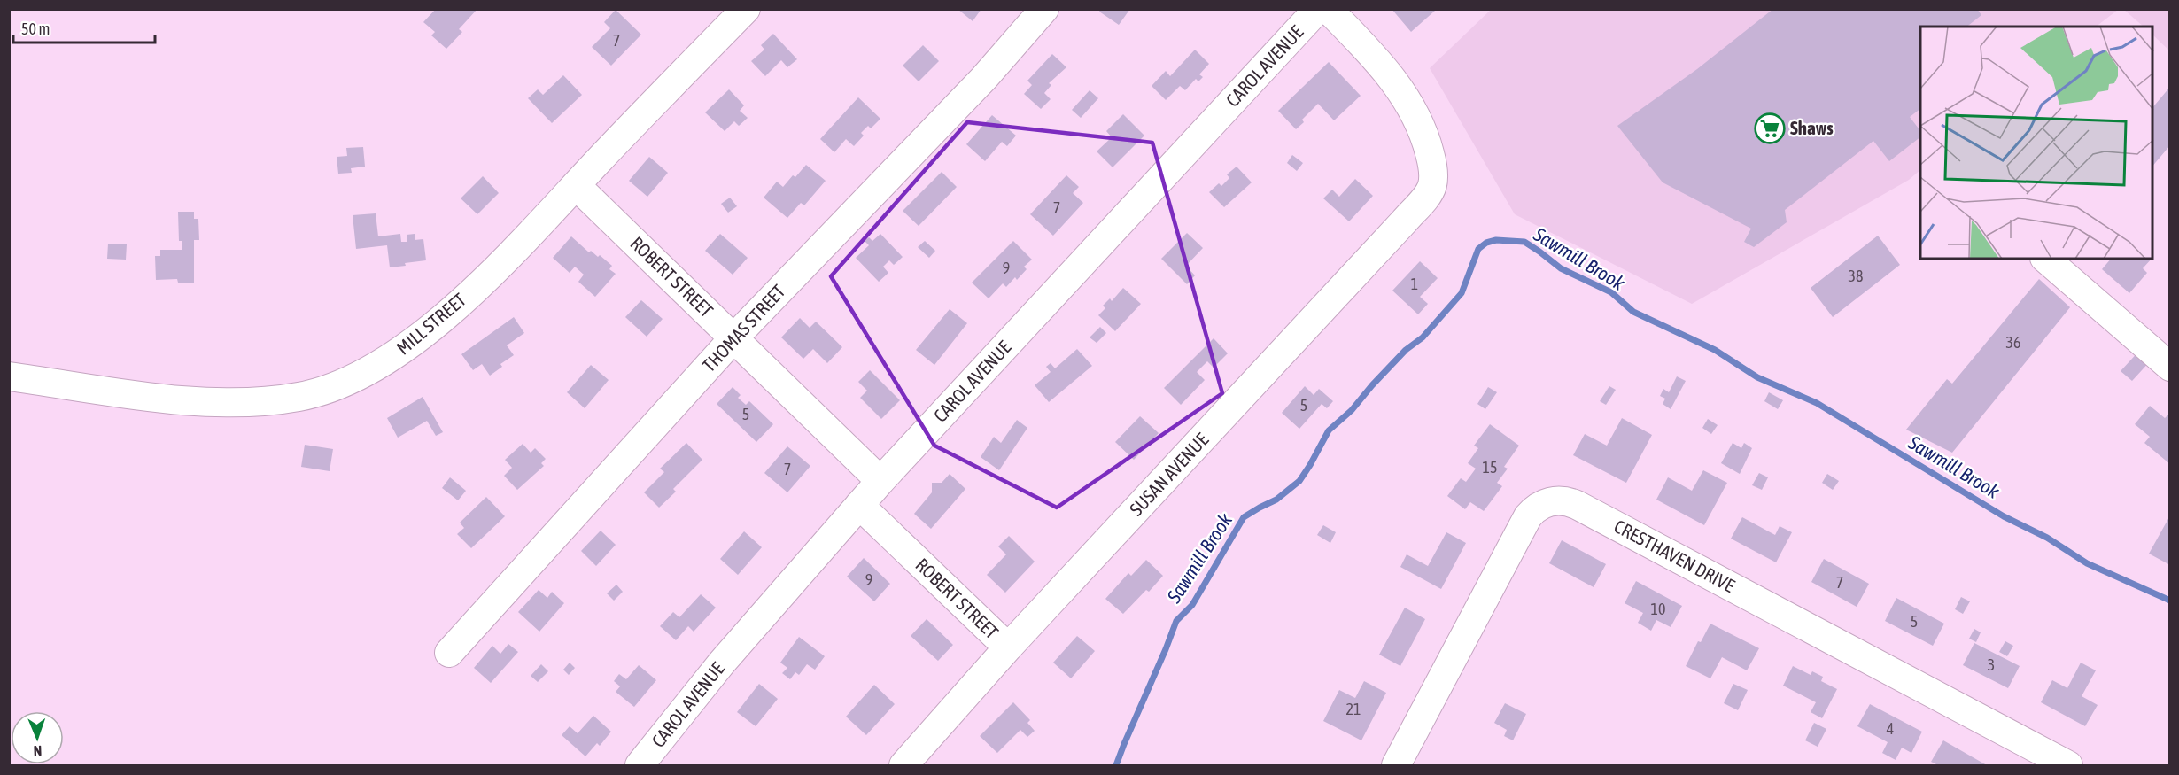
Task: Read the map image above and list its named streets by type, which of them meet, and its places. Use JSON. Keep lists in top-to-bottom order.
{
  "streets": {
    "street": [
      "CAROL AVENUE",
      "ROBERT STREET",
      "MILL STREET",
      "THOMAS STREET",
      "SUSAN AVENUE",
      "CRESTHAVEN DRIVE"
    ]
  },
  "crossings": [
    ["CAROL AVENUE", "ROBERT STREET"],
    ["ROBERT STREET", "MILL STREET"],
    ["ROBERT STREET", "THOMAS STREET"],
    ["ROBERT STREET", "SUSAN AVENUE"]
  ],
  "water": ["Sawmill Brook"],
  "places": {
    "supermarket": ["Shaws"]
  },
  "house_numbers": [
    "7",
    "7",
    "9",
    "38",
    "1",
    "36",
    "5",
    "5",
    "15",
    "7",
    "9",
    "7",
    "10",
    "5",
    "3",
    "21",
    "4"
  ],
  "scale_bar": "50 m",
  "north": "bottom"
}
